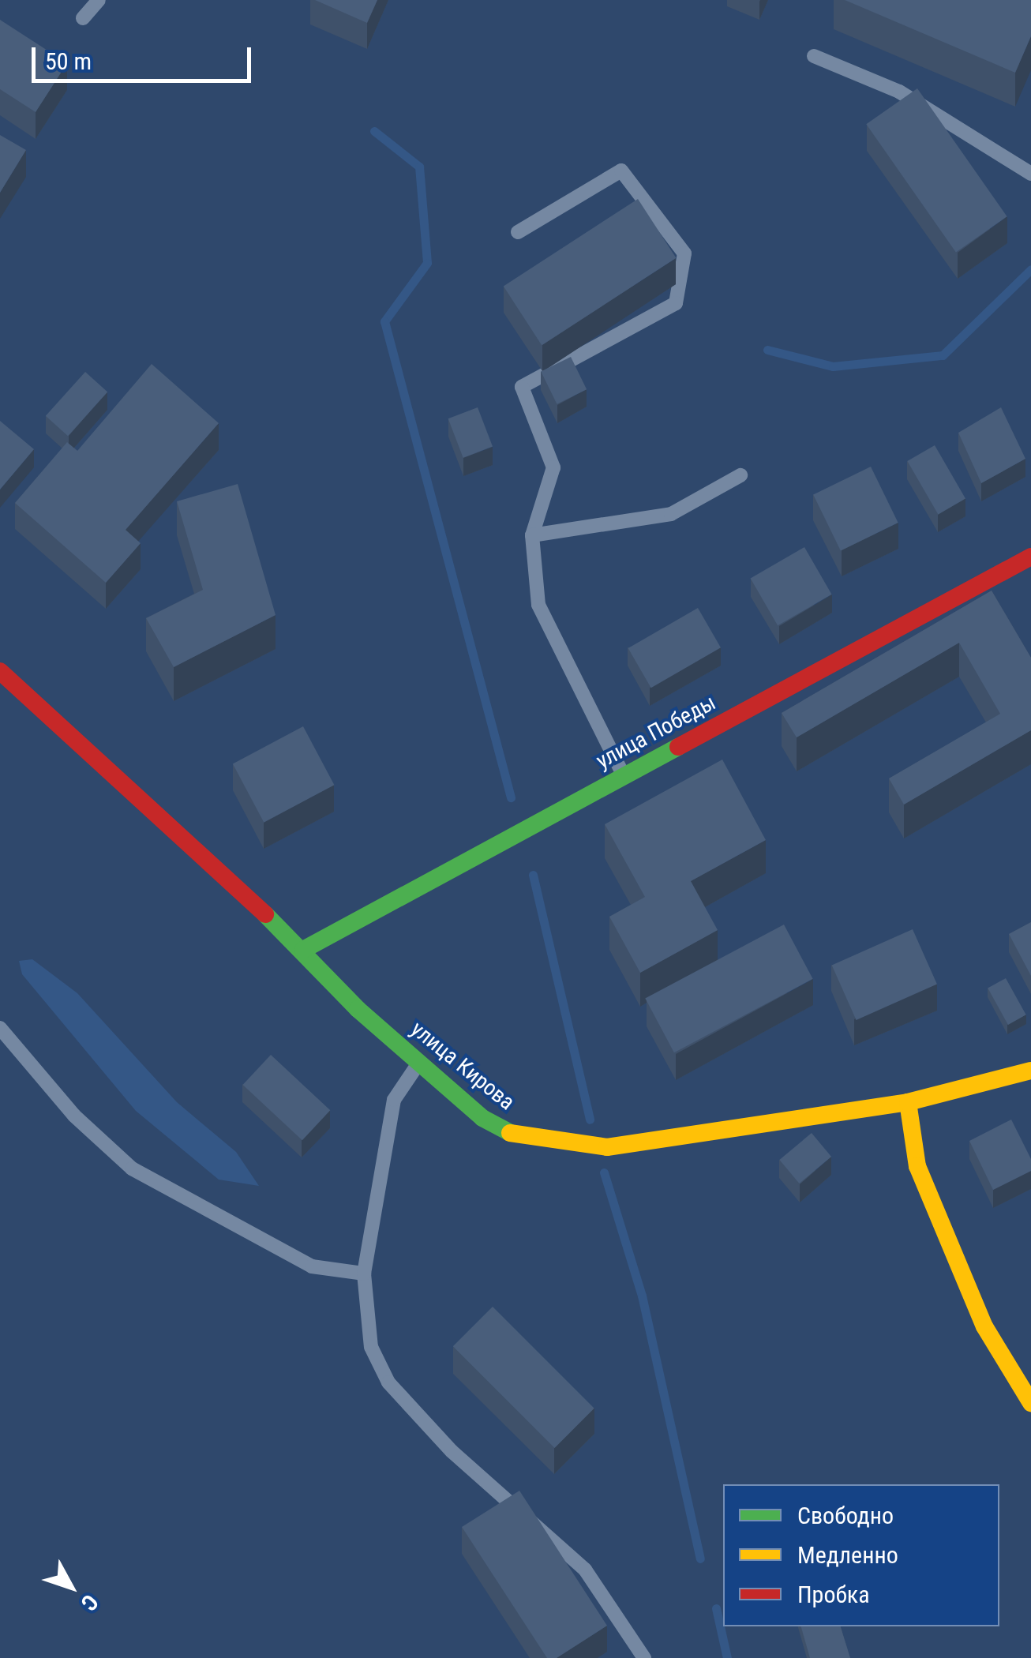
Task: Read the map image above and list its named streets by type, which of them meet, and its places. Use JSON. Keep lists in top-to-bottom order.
{
  "streets": {
    "street": ["улица Победы", "улица Кирова"]
  },
  "crossings": [
    ["улица Победы", "улица Кирова"]
  ],
  "legend": ["Свободно", "Медленно", "Пробка"],
  "scale_bar": "50 m",
  "north": "bottom right"
}
